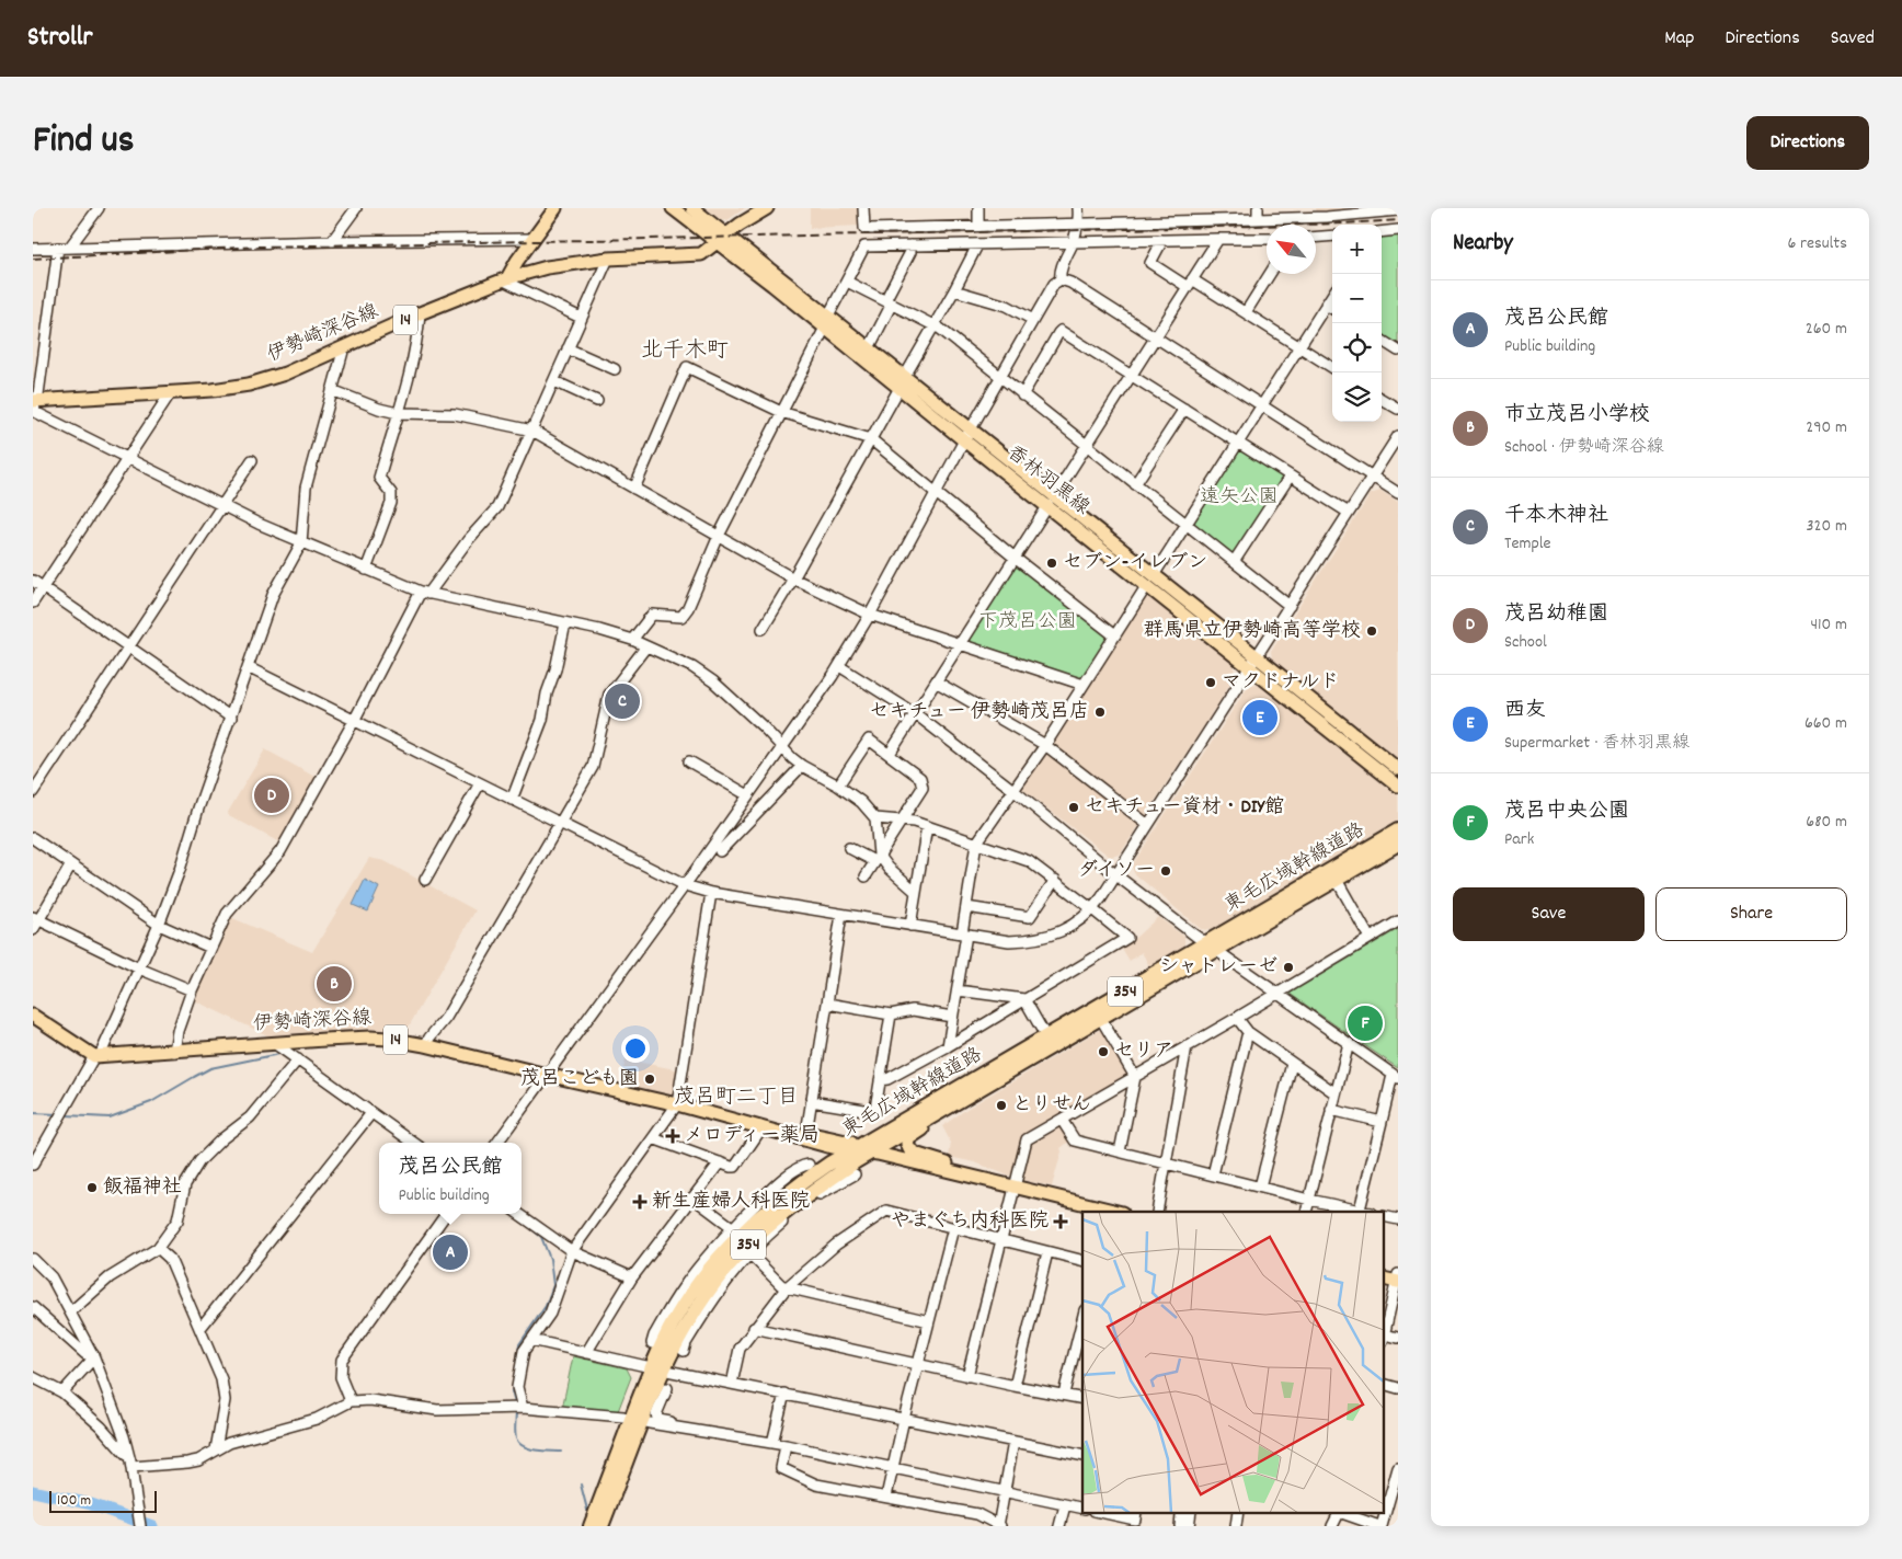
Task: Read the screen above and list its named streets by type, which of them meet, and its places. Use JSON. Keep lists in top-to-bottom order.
{
  "streets": {
    "highway": ["東毛広域幹線道路", "354"],
    "main road": ["14", "伊勢崎深谷線", "香林羽黒線"]
  },
  "crossings": [
    ["伊勢崎深谷線", "香林羽黒線"],
    ["伊勢崎深谷線", "東毛広域幹線道路"]
  ],
  "districts": ["北千木町", "茂呂町二丁目"],
  "parks": ["遠矢公園", "下茂呂公園"],
  "places": {
    "other": [
      "セブン-イレブン",
      "群馬県立伊勢崎高等学校",
      "マクドナルド",
      "セキチュー 伊勢崎茂呂店",
      "セキチュー資材・DIY館",
      "ダイソー",
      "シャトレーゼ",
      "セリア",
      "茂呂こども園",
      "とりせん",
      "飯福神社"
    ],
    "health": ["メロディー薬局", "新生産婦人科医院", "やまぐち内科医院"]
  },
  "scale_bar": "100 m",
  "north": "top left",
  "page": {
    "header": "Strollr",
    "nav": ["Map", "Directions", "Saved"],
    "title": "Find us",
    "buttons": [
      "Directions",
      ["Save", "Share"]
    ],
    "heading": ["Nearby", "6 results"],
    "map_buttons": ["+", "−"],
    "list": [
      {
        "mark": "A",
        "name": "茂呂公民館",
        "note": "Public building",
        "value": "260 m"
      },
      {
        "mark": "B",
        "name": "市立茂呂小学校",
        "note": "School · 伊勢崎深谷線",
        "value": "290 m"
      },
      {
        "mark": "C",
        "name": "千本木神社",
        "note": "Temple",
        "value": "320 m"
      },
      {
        "mark": "D",
        "name": "茂呂幼稚園",
        "note": "School",
        "value": "410 m"
      },
      {
        "mark": "E",
        "name": "西友",
        "note": "Supermarket · 香林羽黒線",
        "value": "660 m"
      },
      {
        "mark": "F",
        "name": "茂呂中央公園",
        "note": "Park",
        "value": "680 m"
      }
    ],
    "pins": [
      "C",
      "E",
      "D",
      "B",
      "F",
      "A"
    ],
    "popup": ["茂呂公民館", "Public building"],
    "scale": "100 m"
  }
}
